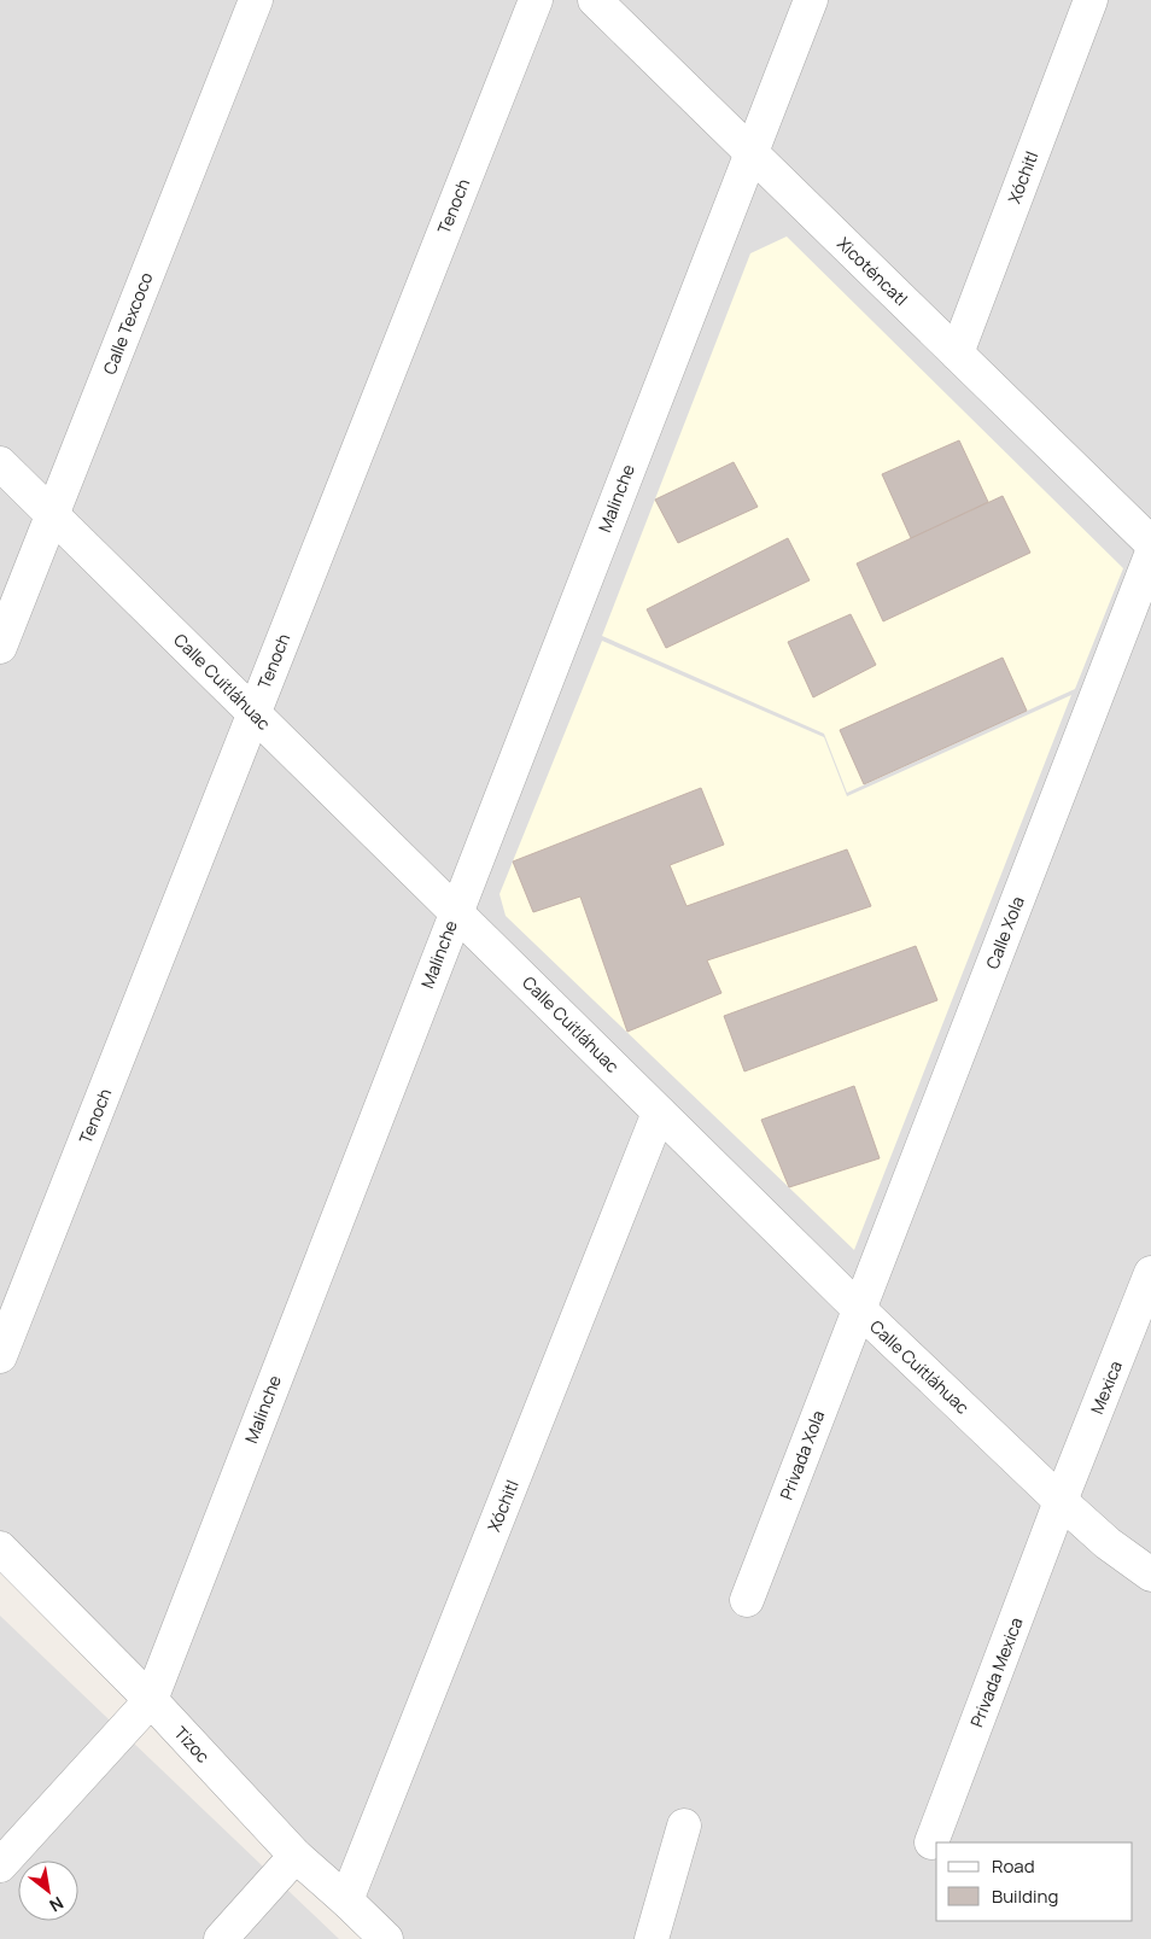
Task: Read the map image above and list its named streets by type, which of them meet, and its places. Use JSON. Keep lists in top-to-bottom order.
{
  "streets": {
    "street": [
      "Xóchitl",
      "Tenoch",
      "Xicoténcatl",
      "Calle Texcoco",
      "Malinche",
      "Calle Cuitláhuac",
      "Calle Xola",
      "Mexica",
      "Privada Xola",
      "Privada Mexica",
      "Tízoc"
    ]
  },
  "crossings": [
    ["Xóchitl", "Xicoténcatl"],
    ["Xóchitl", "Calle Cuitláhuac"],
    ["Xóchitl", "Tízoc"],
    ["Tenoch", "Calle Cuitláhuac"],
    ["Xicoténcatl", "Malinche"],
    ["Calle Texcoco", "Calle Cuitláhuac"],
    ["Malinche", "Calle Cuitláhuac"],
    ["Malinche", "Tízoc"],
    ["Calle Cuitláhuac", "Calle Xola"],
    ["Calle Cuitláhuac", "Mexica"],
    ["Calle Cuitláhuac", "Privada Xola"],
    ["Calle Cuitláhuac", "Privada Mexica"],
    ["Calle Xola", "Privada Xola"],
    ["Mexica", "Privada Mexica"]
  ],
  "legend": ["Road", "Building"],
  "north": "bottom right"
}
